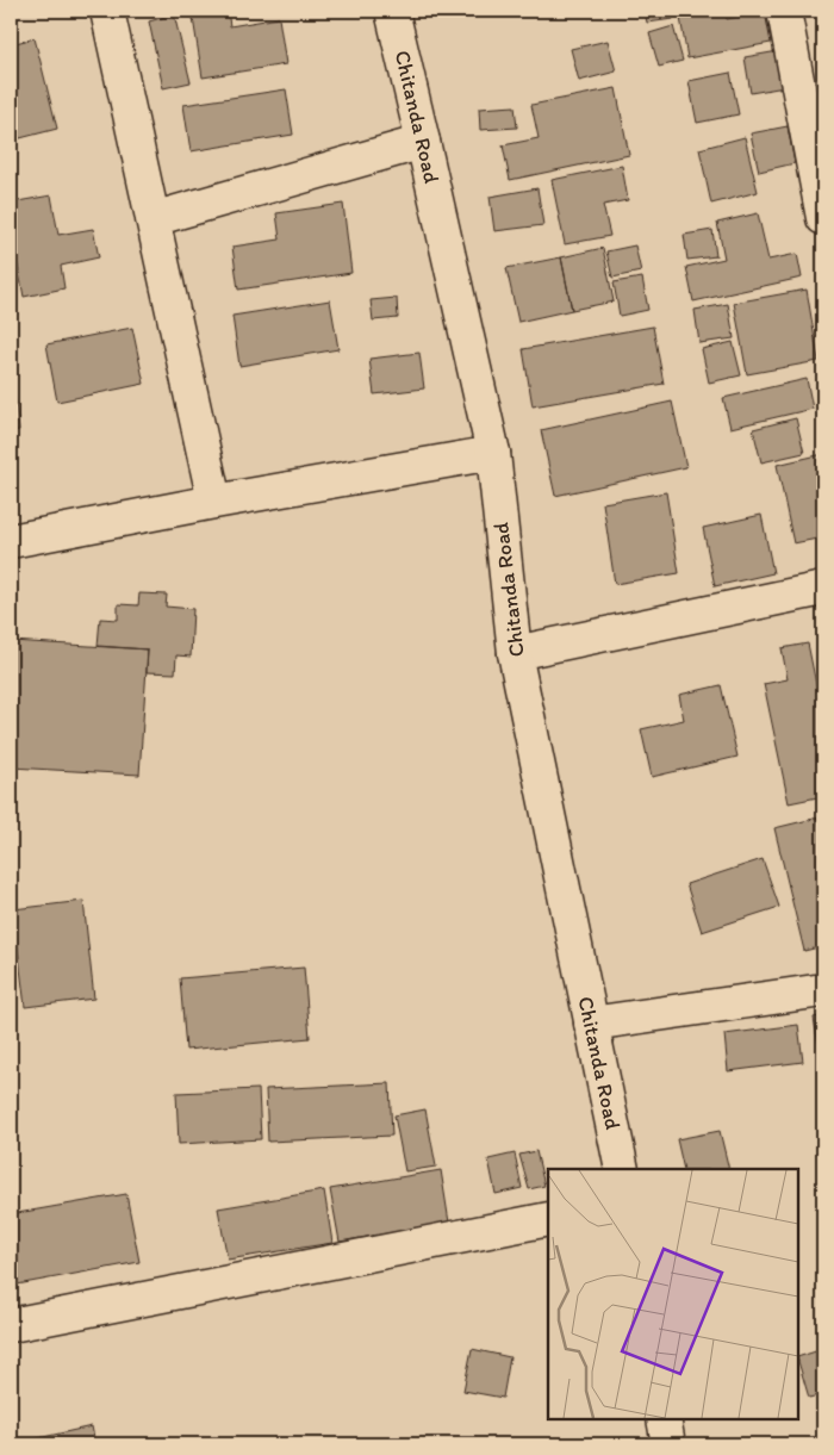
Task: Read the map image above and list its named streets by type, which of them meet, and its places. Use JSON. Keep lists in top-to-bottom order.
{
  "streets": {
    "street": ["Chitanda Road"]
  }
}
